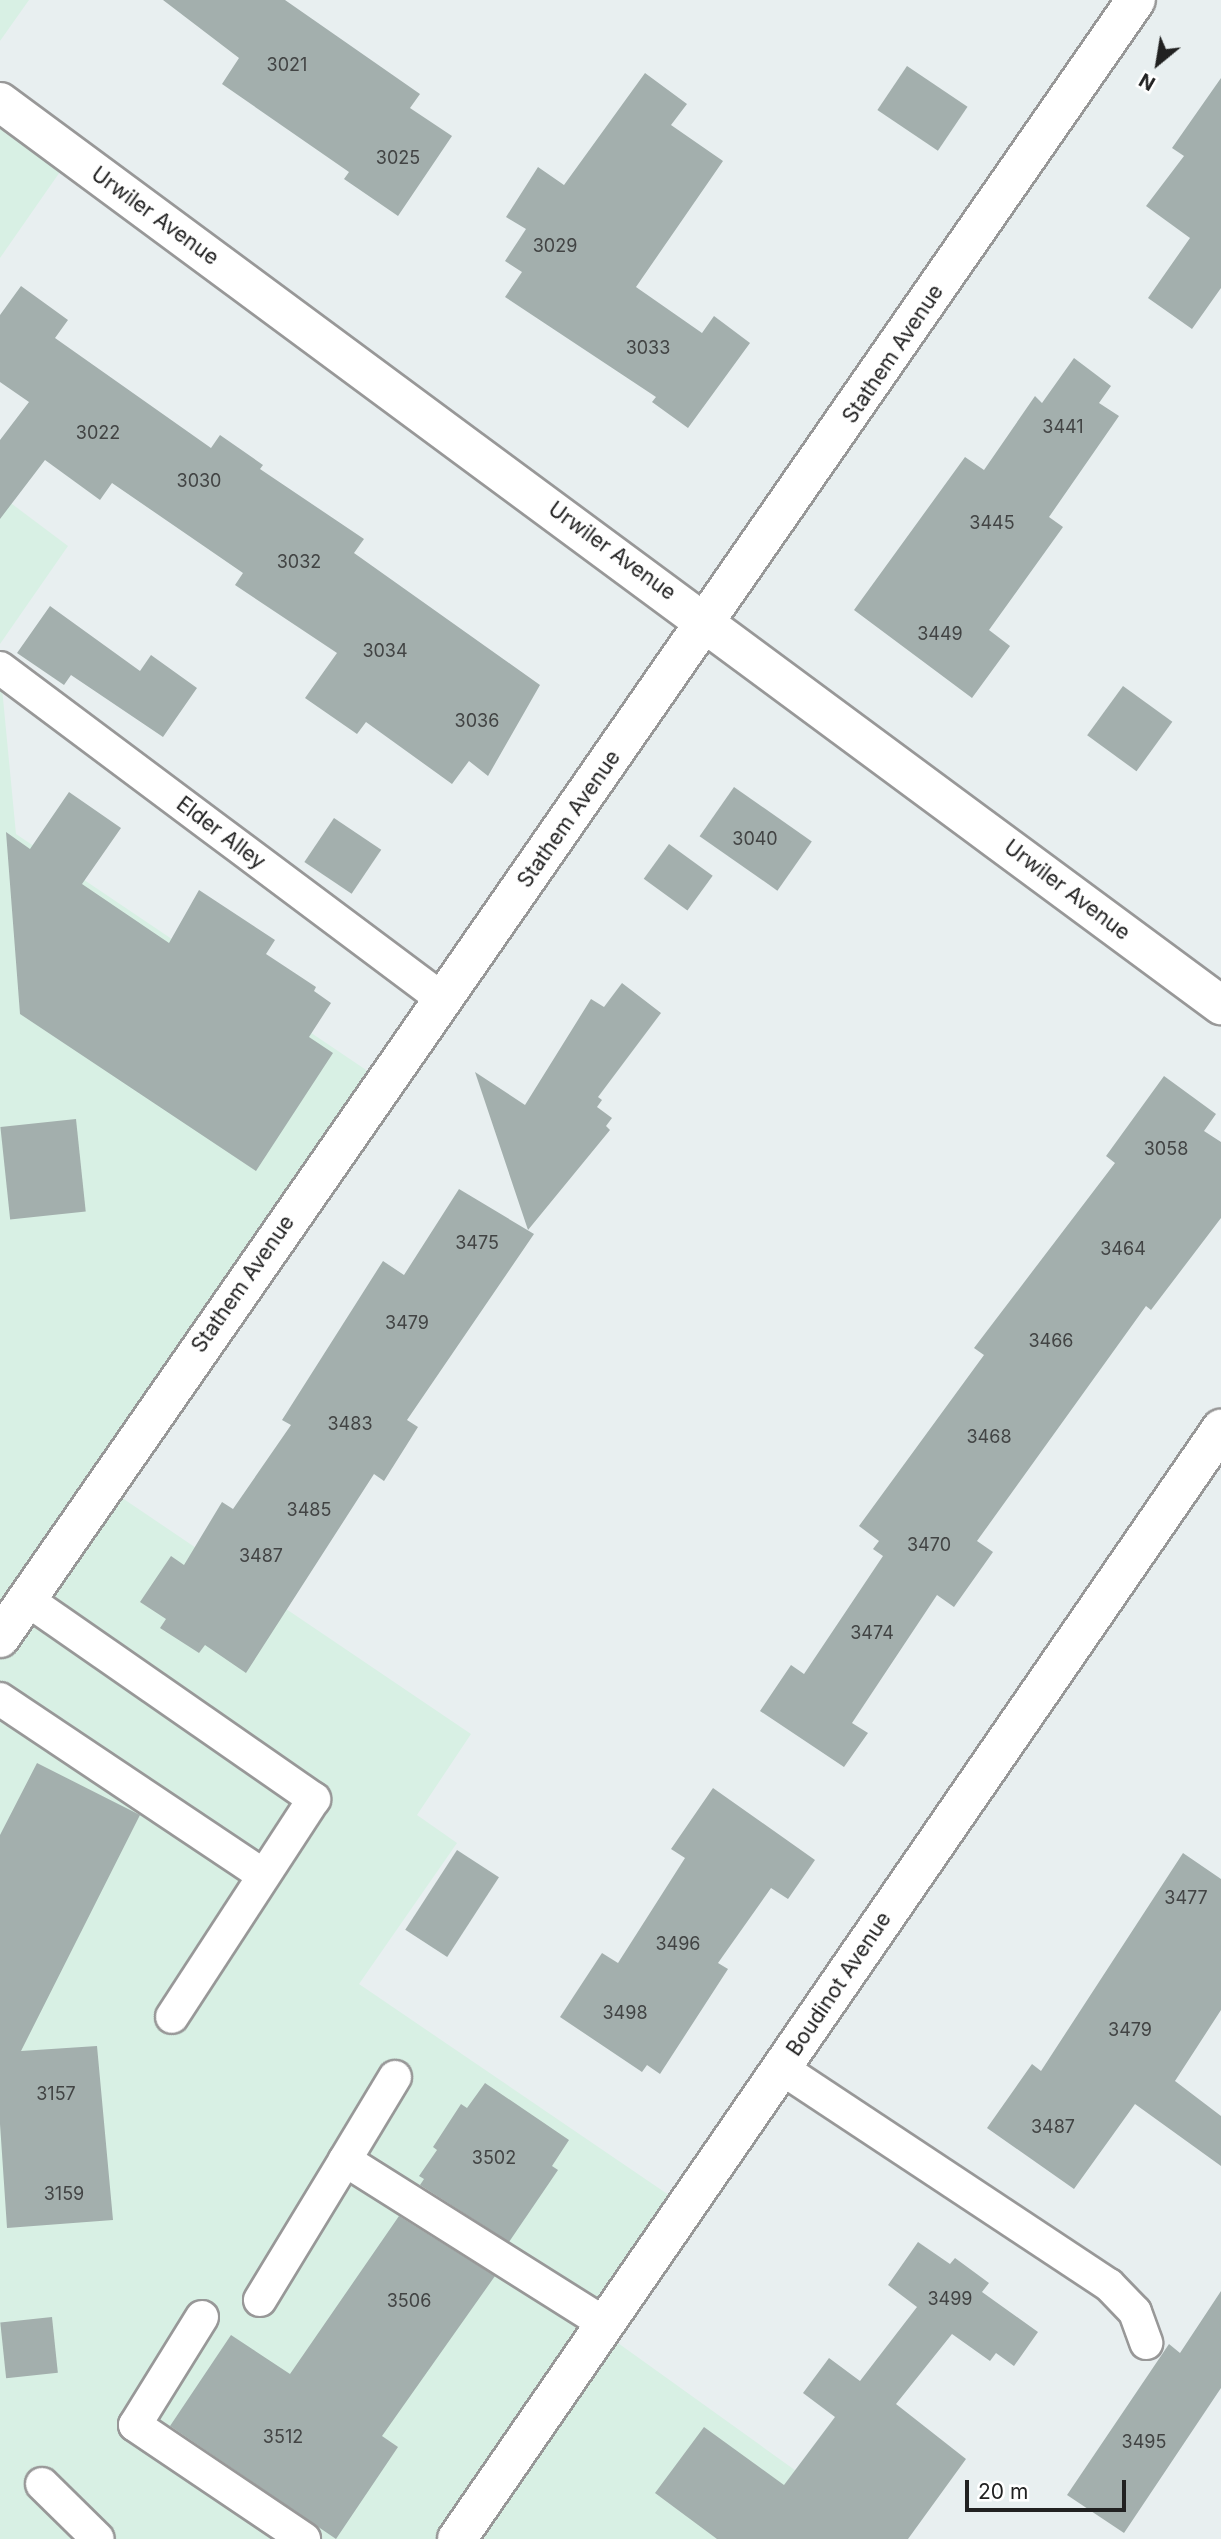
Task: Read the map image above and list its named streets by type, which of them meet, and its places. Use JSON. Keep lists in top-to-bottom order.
{
  "streets": {
    "street": ["Urwiler Avenue", "Stathem Avenue", "Boudinot Avenue"],
    "lane": ["Elder Alley"]
  },
  "crossings": [
    ["Urwiler Avenue", "Stathem Avenue"],
    ["Stathem Avenue", "Elder Alley"]
  ],
  "house_numbers": [
    "3021",
    "3025",
    "3029",
    "3033",
    "3441",
    "3022",
    "3030",
    "3445",
    "3032",
    "3449",
    "3034",
    "3036",
    "3040",
    "3058",
    "3475",
    "3464",
    "3479",
    "3466",
    "3483",
    "3468",
    "3485",
    "3470",
    "3487",
    "3474",
    "3477",
    "3496",
    "3498",
    "3479",
    "3157",
    "3487",
    "3502",
    "3159",
    "3499",
    "3506",
    "3512",
    "3495"
  ],
  "scale_bar": "20 m",
  "north": "bottom left"
}
